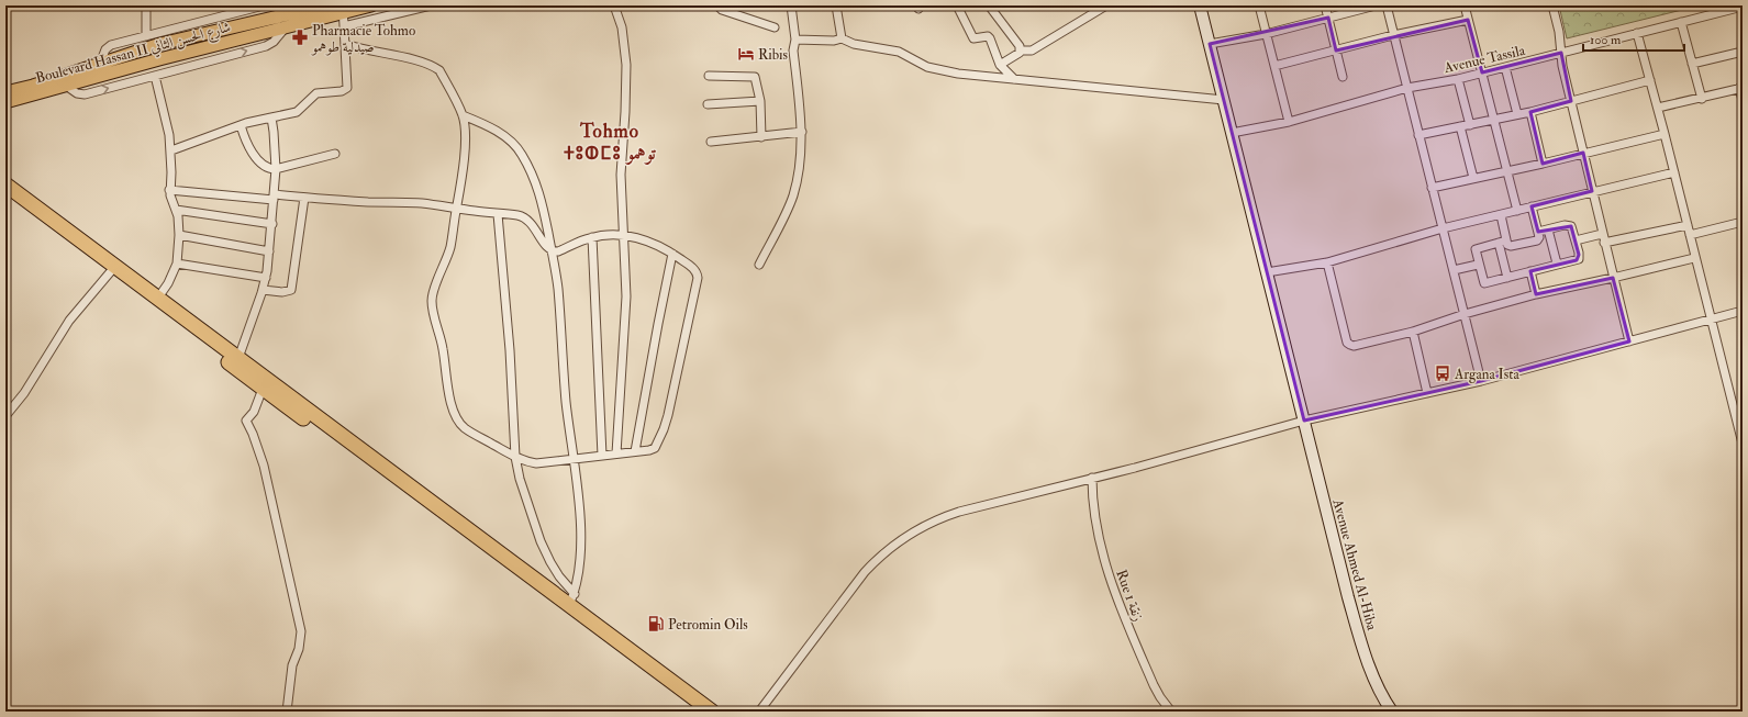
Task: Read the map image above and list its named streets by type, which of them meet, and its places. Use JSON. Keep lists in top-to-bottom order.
{
  "streets": {
    "main road": ["Boulevard Hassan II شارع الحسن الثاني"],
    "street": ["Avenue Tassila", "Avenue Ahmed Al-Hiba", "Rue 1 زنقة"]
  },
  "crossings": [
    ["Avenue Tassila", "Avenue Ahmed Al-Hiba"]
  ],
  "districts": ["Tohmo ⵜⵓⵀⵎⵓ توهمو"],
  "places": {
    "pharmacy": ["Pharmacie Tohmo صيدلية طوهمو"],
    "hotel": ["Ribis"],
    "bus stop": ["Argana Ista"],
    "fuel station": ["Petromin Oils"]
  },
  "scale_bar": "100 m"
}
